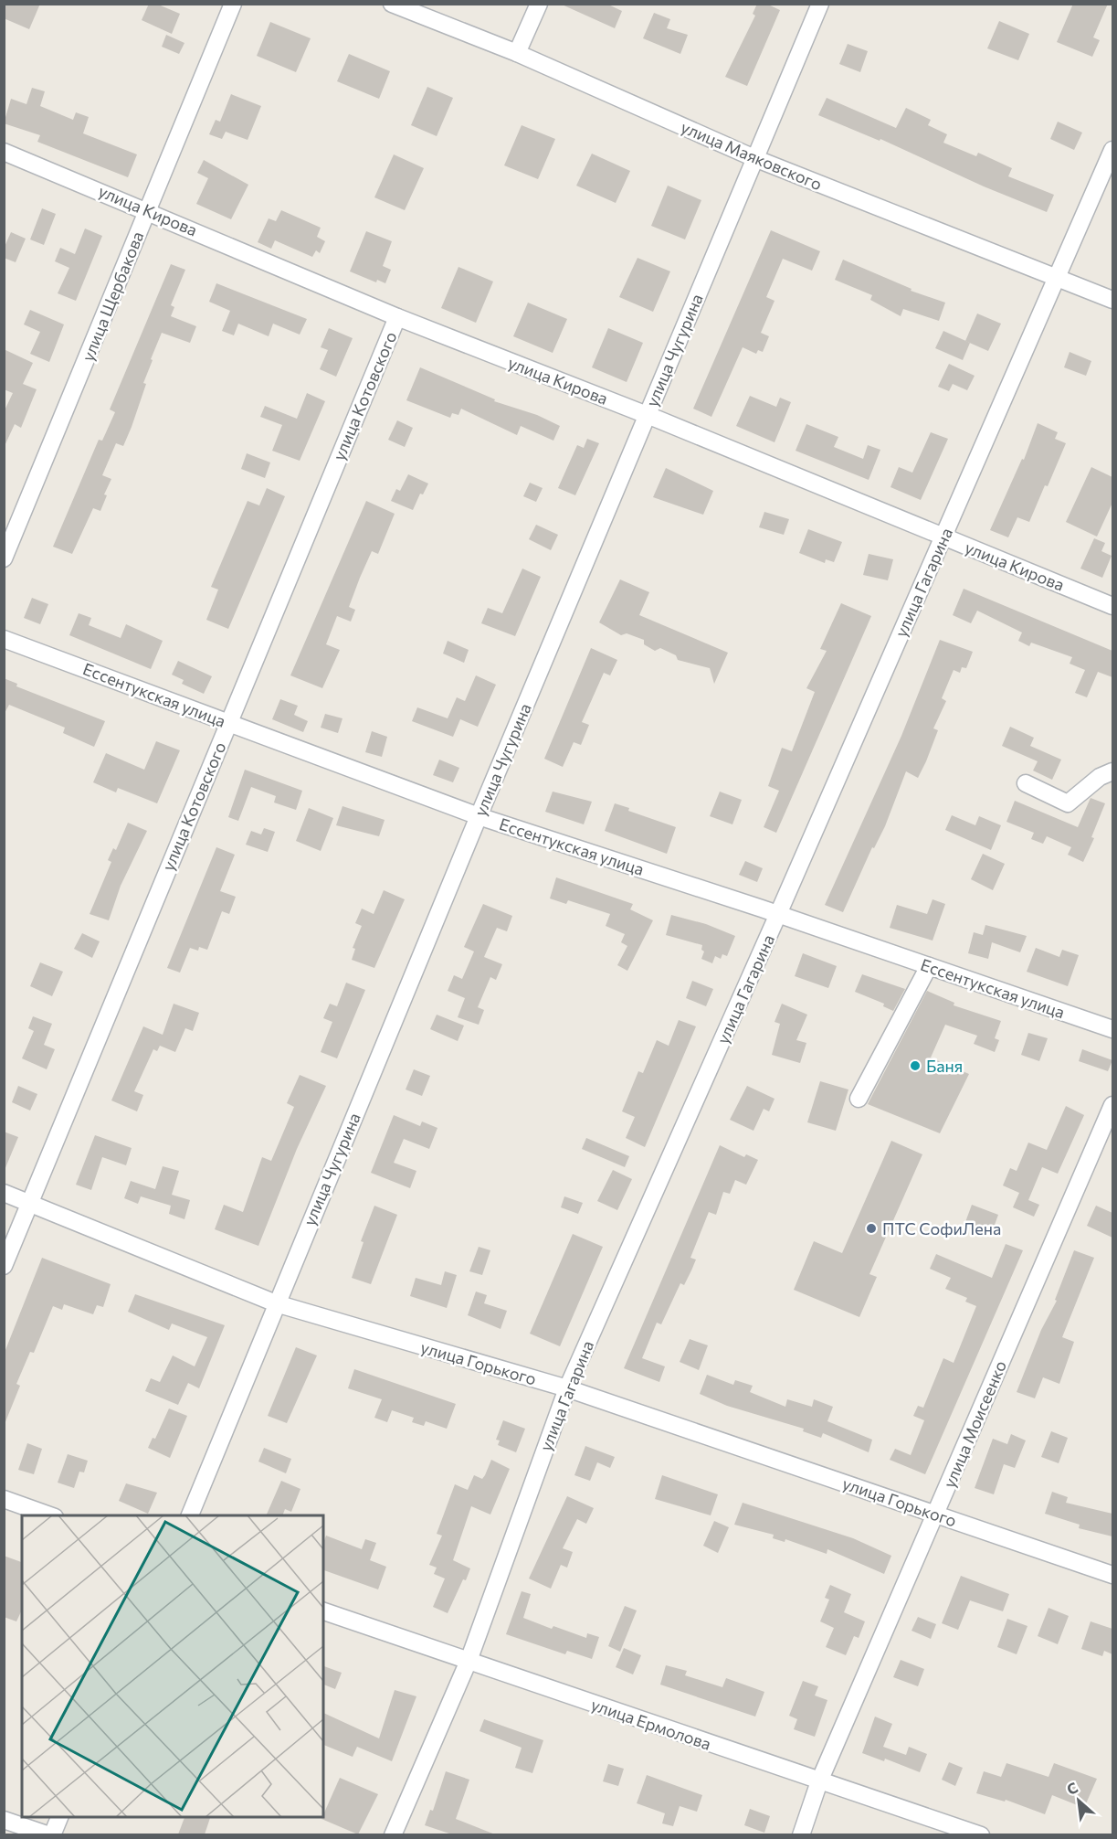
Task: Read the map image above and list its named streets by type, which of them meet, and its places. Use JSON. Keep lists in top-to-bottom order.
{
  "streets": {
    "street": [
      "улица Маяковского",
      "улица Кирова",
      "улица Щербакова",
      "улица Чугурина",
      "улица Котовского",
      "улица Гагарина",
      "Ессентукская улица",
      "улица Горького",
      "улица Моисеенко",
      "улица Ермолова"
    ]
  },
  "crossings": [
    ["улица Маяковского", "улица Чугурина"],
    ["улица Маяковского", "улица Гагарина"],
    ["улица Кирова", "улица Щербакова"],
    ["улица Кирова", "улица Чугурина"],
    ["улица Кирова", "улица Котовского"],
    ["улица Кирова", "улица Гагарина"],
    ["улица Чугурина", "Ессентукская улица"],
    ["улица Чугурина", "улица Горького"],
    ["улица Котовского", "Ессентукская улица"],
    ["улица Котовского", "улица Горького"],
    ["улица Гагарина", "Ессентукская улица"],
    ["улица Гагарина", "улица Горького"],
    ["улица Гагарина", "улица Ермолова"],
    ["улица Горького", "улица Моисеенко"],
    ["улица Моисеенко", "улица Ермолова"]
  ],
  "places": ["Баня", "ПТС СофиЛена"],
  "north": "top left"
}
